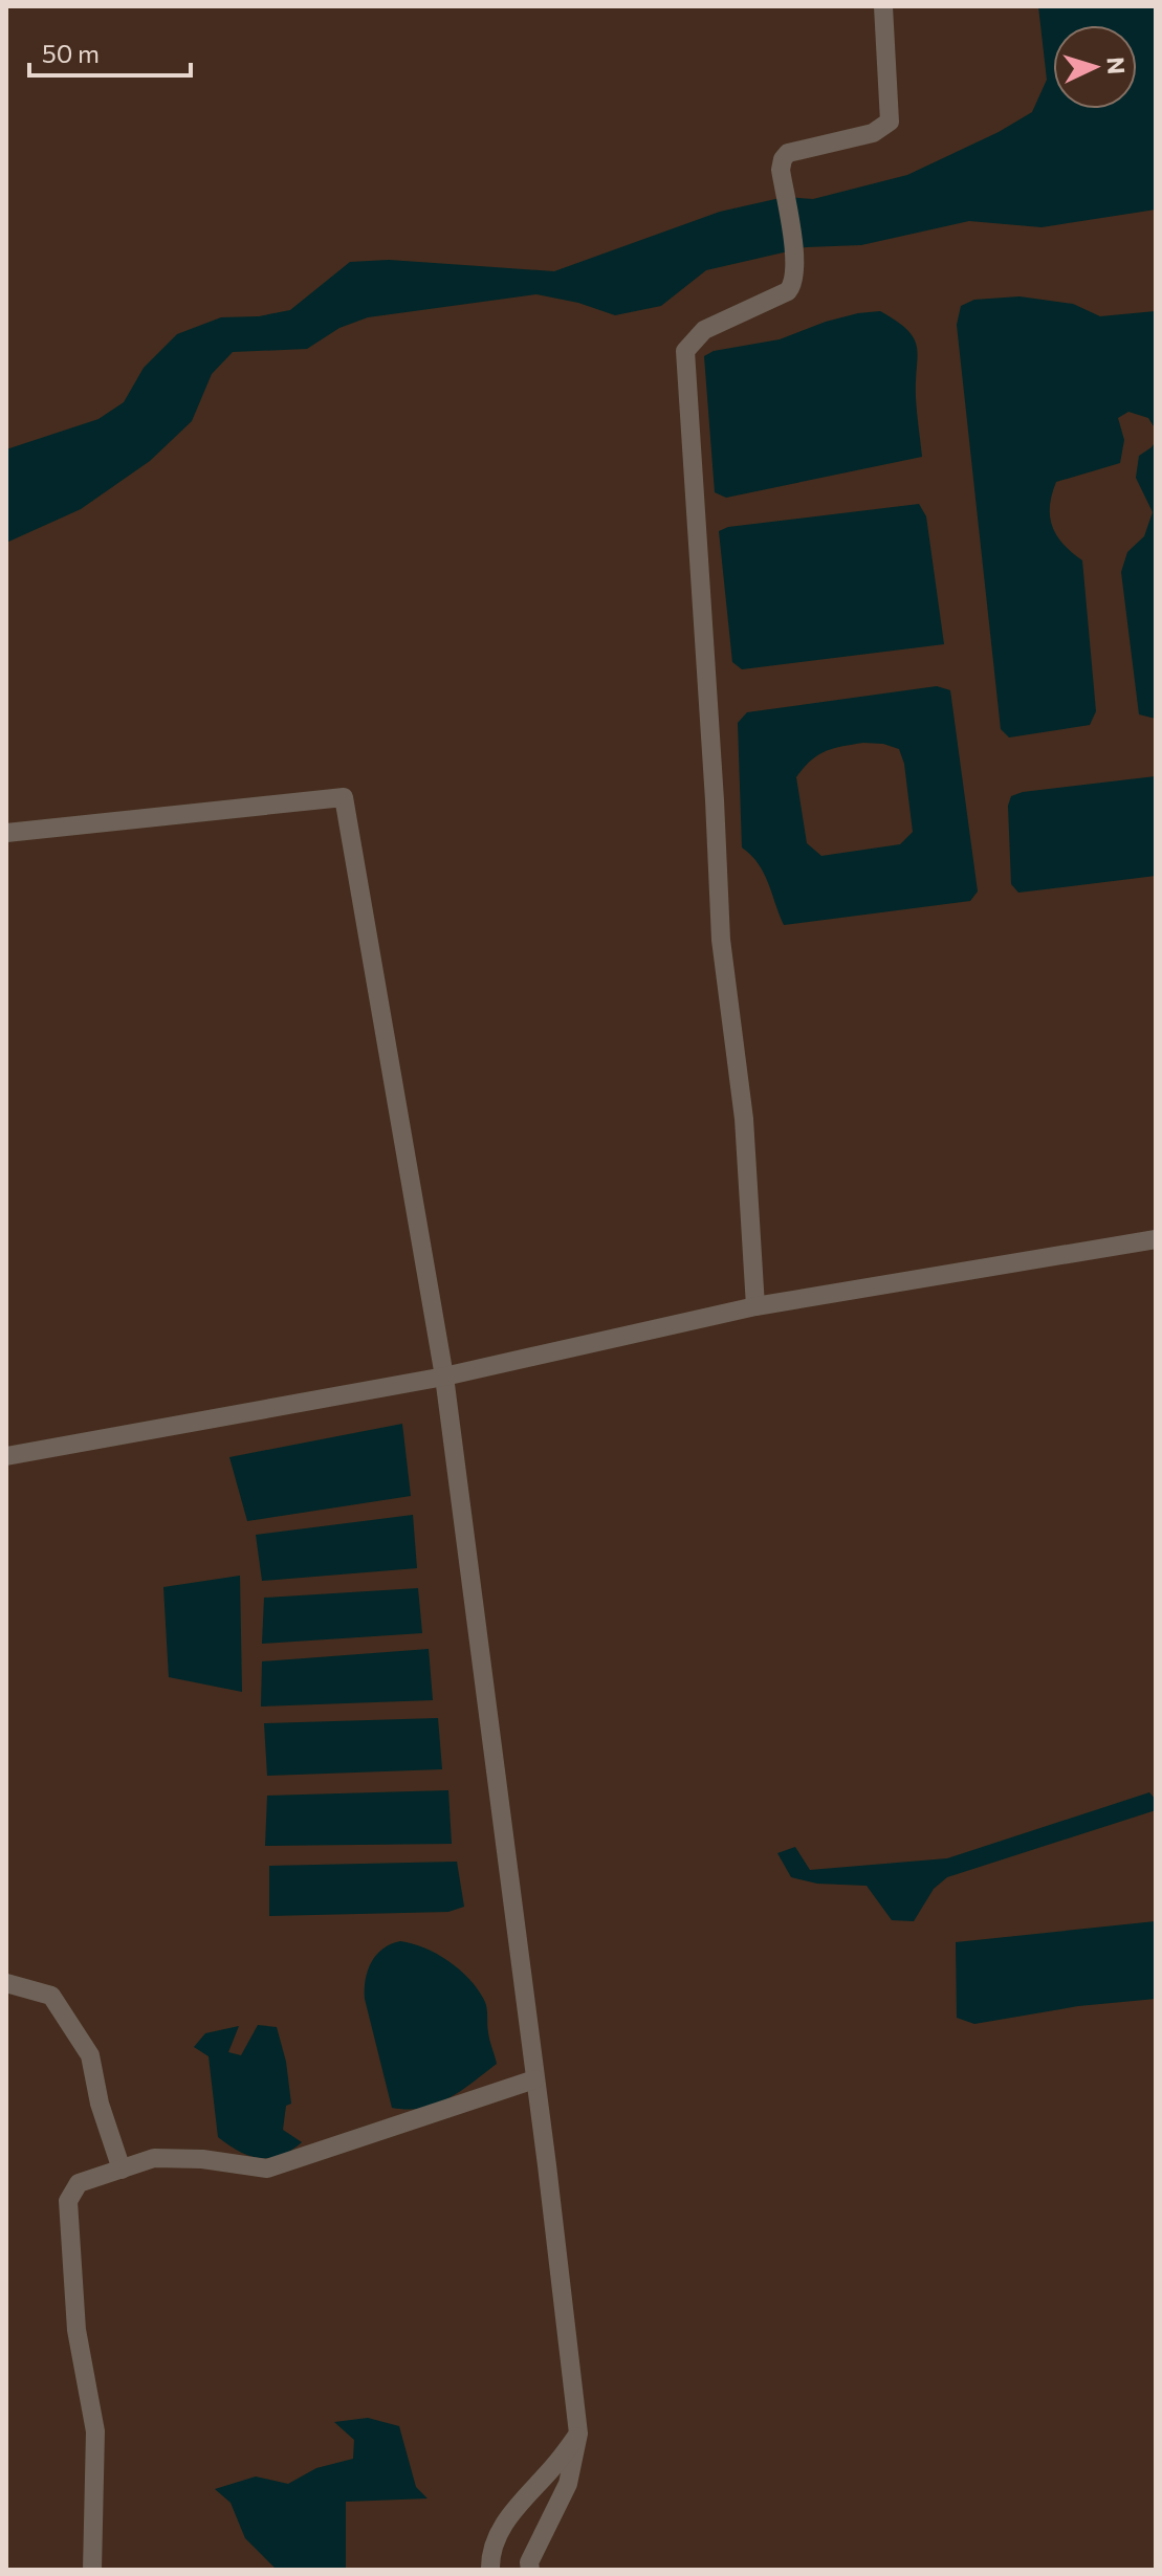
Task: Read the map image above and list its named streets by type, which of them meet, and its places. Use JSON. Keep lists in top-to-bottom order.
{
  "scale_bar": "50 m",
  "north": "right"
}
